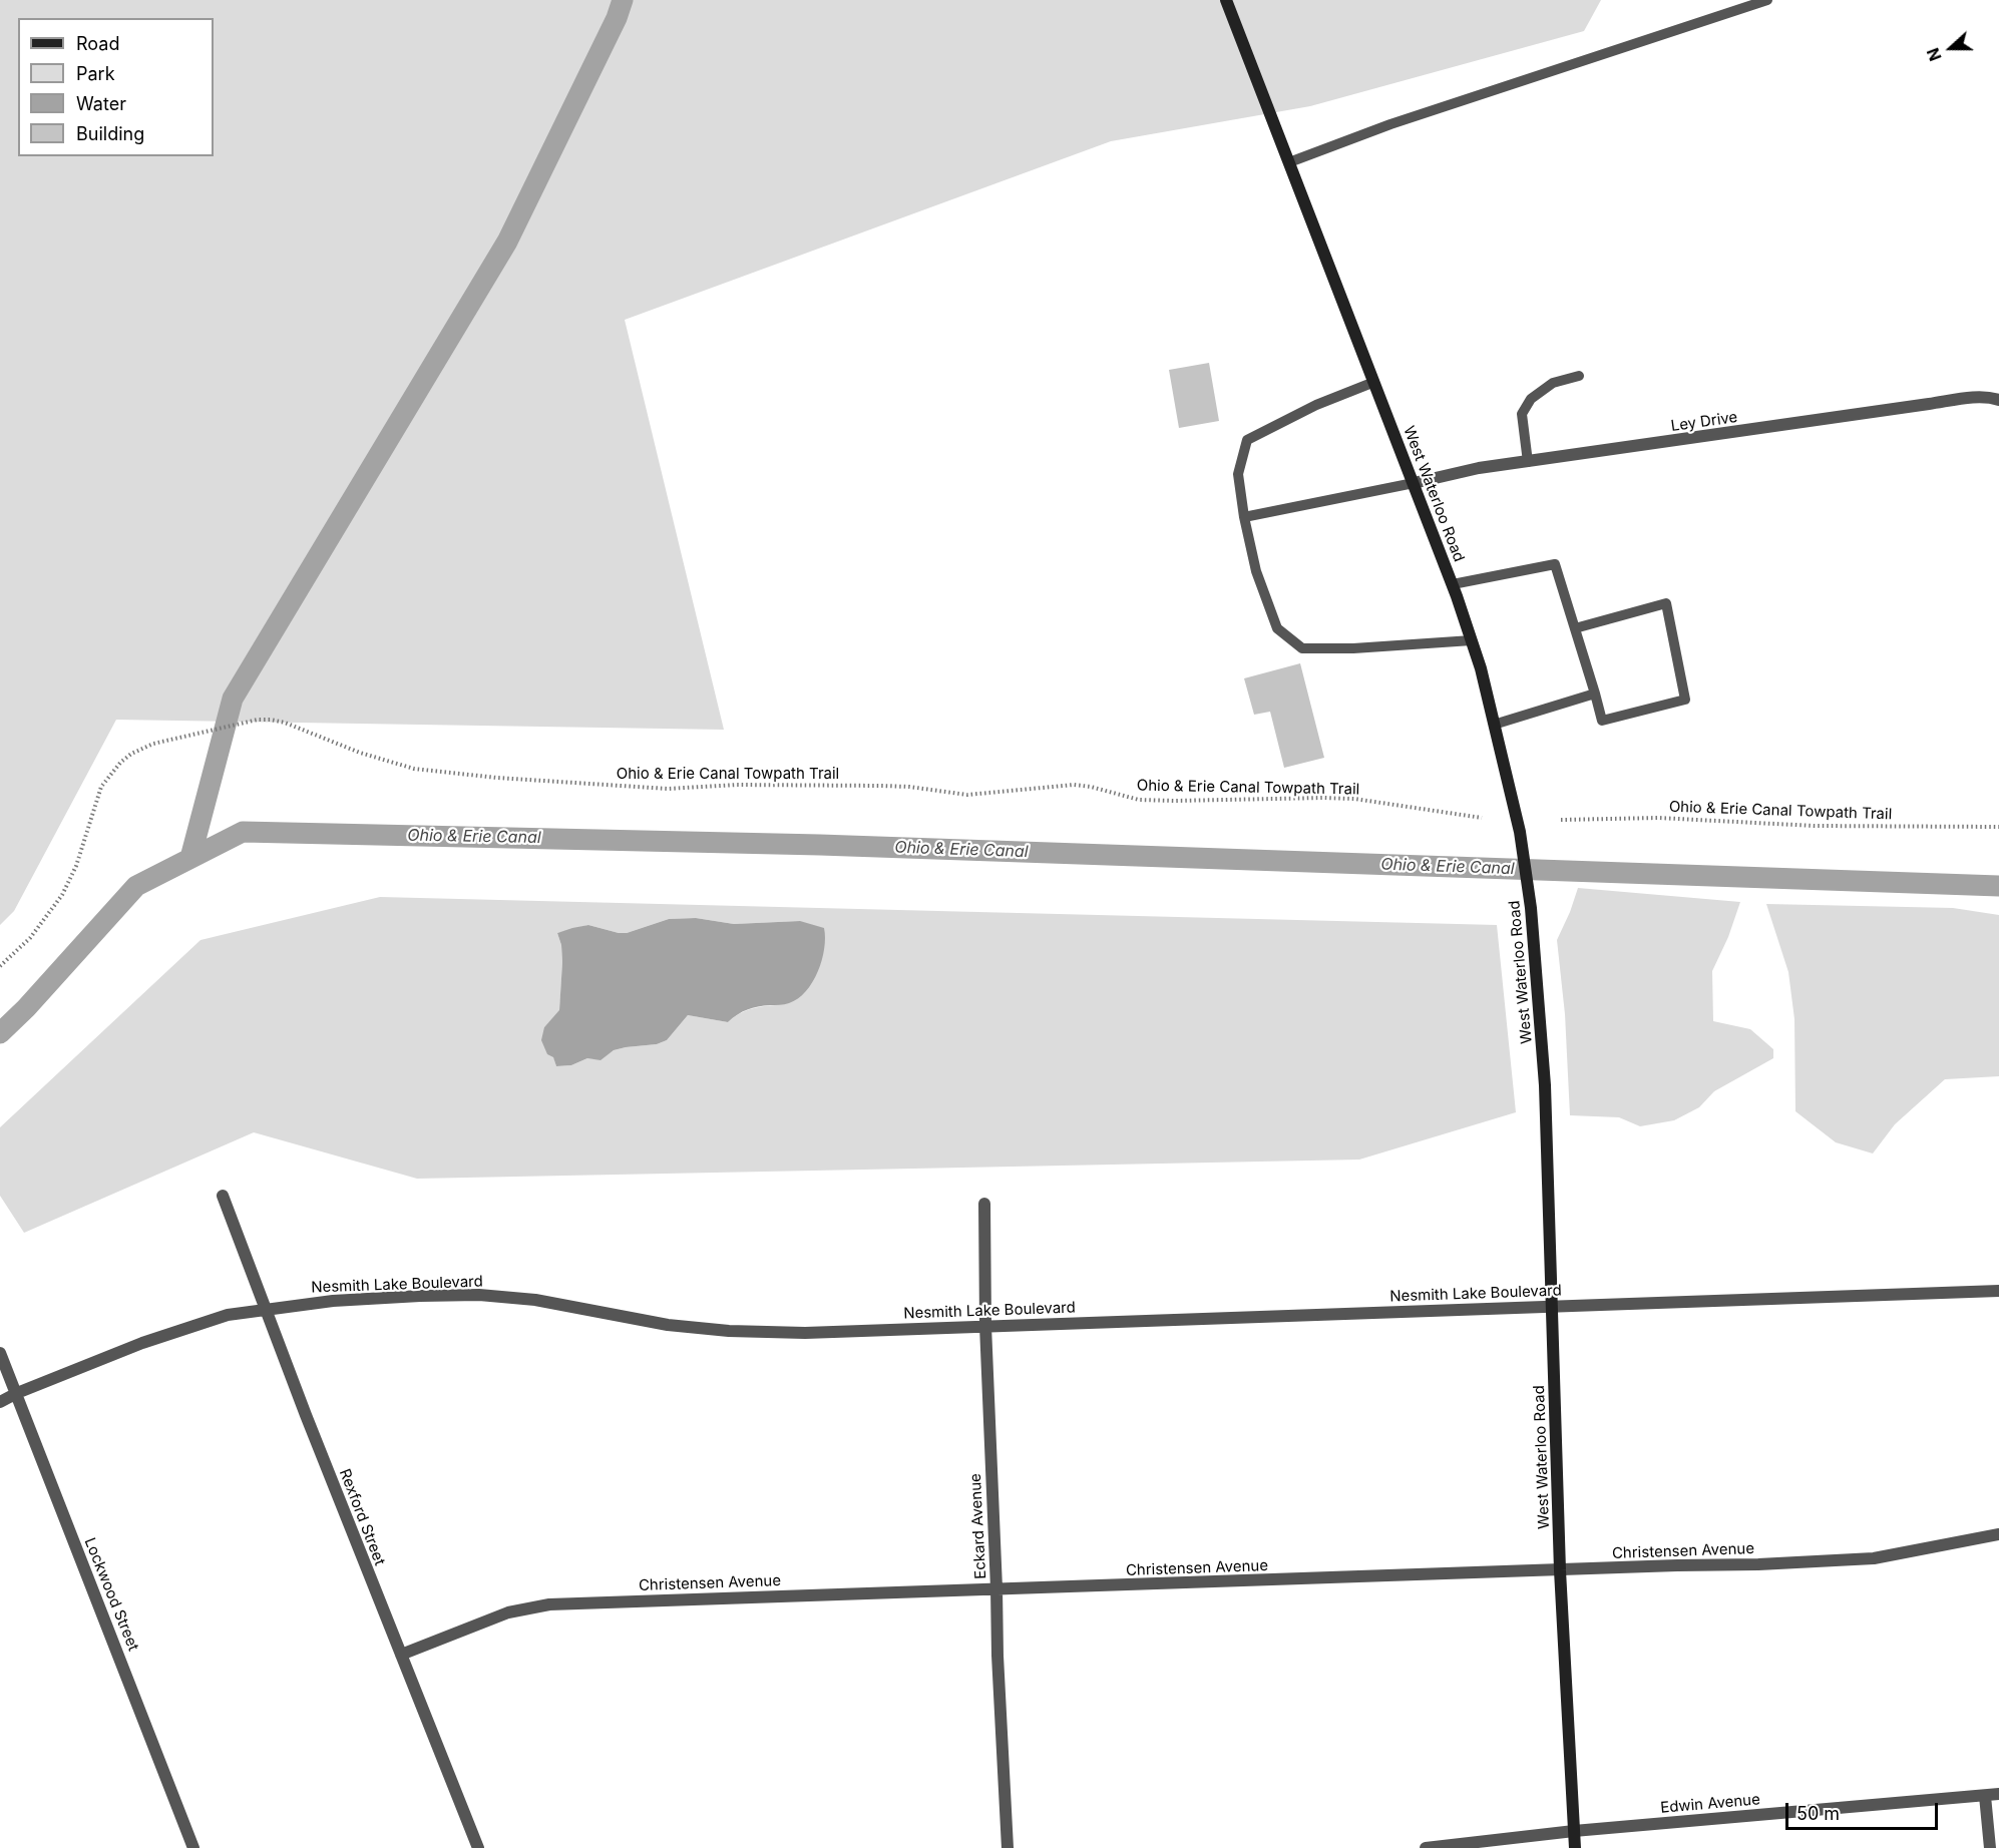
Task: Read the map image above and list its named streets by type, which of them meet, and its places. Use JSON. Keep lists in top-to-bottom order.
{
  "streets": {
    "main road": ["West Waterloo Road"],
    "street": [
      "Ley Drive",
      "Nesmith Lake Boulevard",
      "Rexford Street",
      "Eckard Avenue",
      "Christensen Avenue",
      "Lockwood Street",
      "Edwin Avenue"
    ],
    "path": ["Ohio & Erie Canal Towpath Trail"]
  },
  "crossings": [
    ["Ley Drive", "West Waterloo Road"],
    ["West Waterloo Road", "Nesmith Lake Boulevard"],
    ["West Waterloo Road", "Christensen Avenue"],
    ["West Waterloo Road", "Edwin Avenue"],
    ["Nesmith Lake Boulevard", "Rexford Street"],
    ["Nesmith Lake Boulevard", "Eckard Avenue"],
    ["Nesmith Lake Boulevard", "Lockwood Street"],
    ["Rexford Street", "Christensen Avenue"],
    ["Eckard Avenue", "Christensen Avenue"]
  ],
  "water": ["Ohio & Erie Canal"],
  "legend": [
    "Road",
    "Park",
    "Water",
    "Building"
  ],
  "scale_bar": "50 m",
  "north": "left"
}
